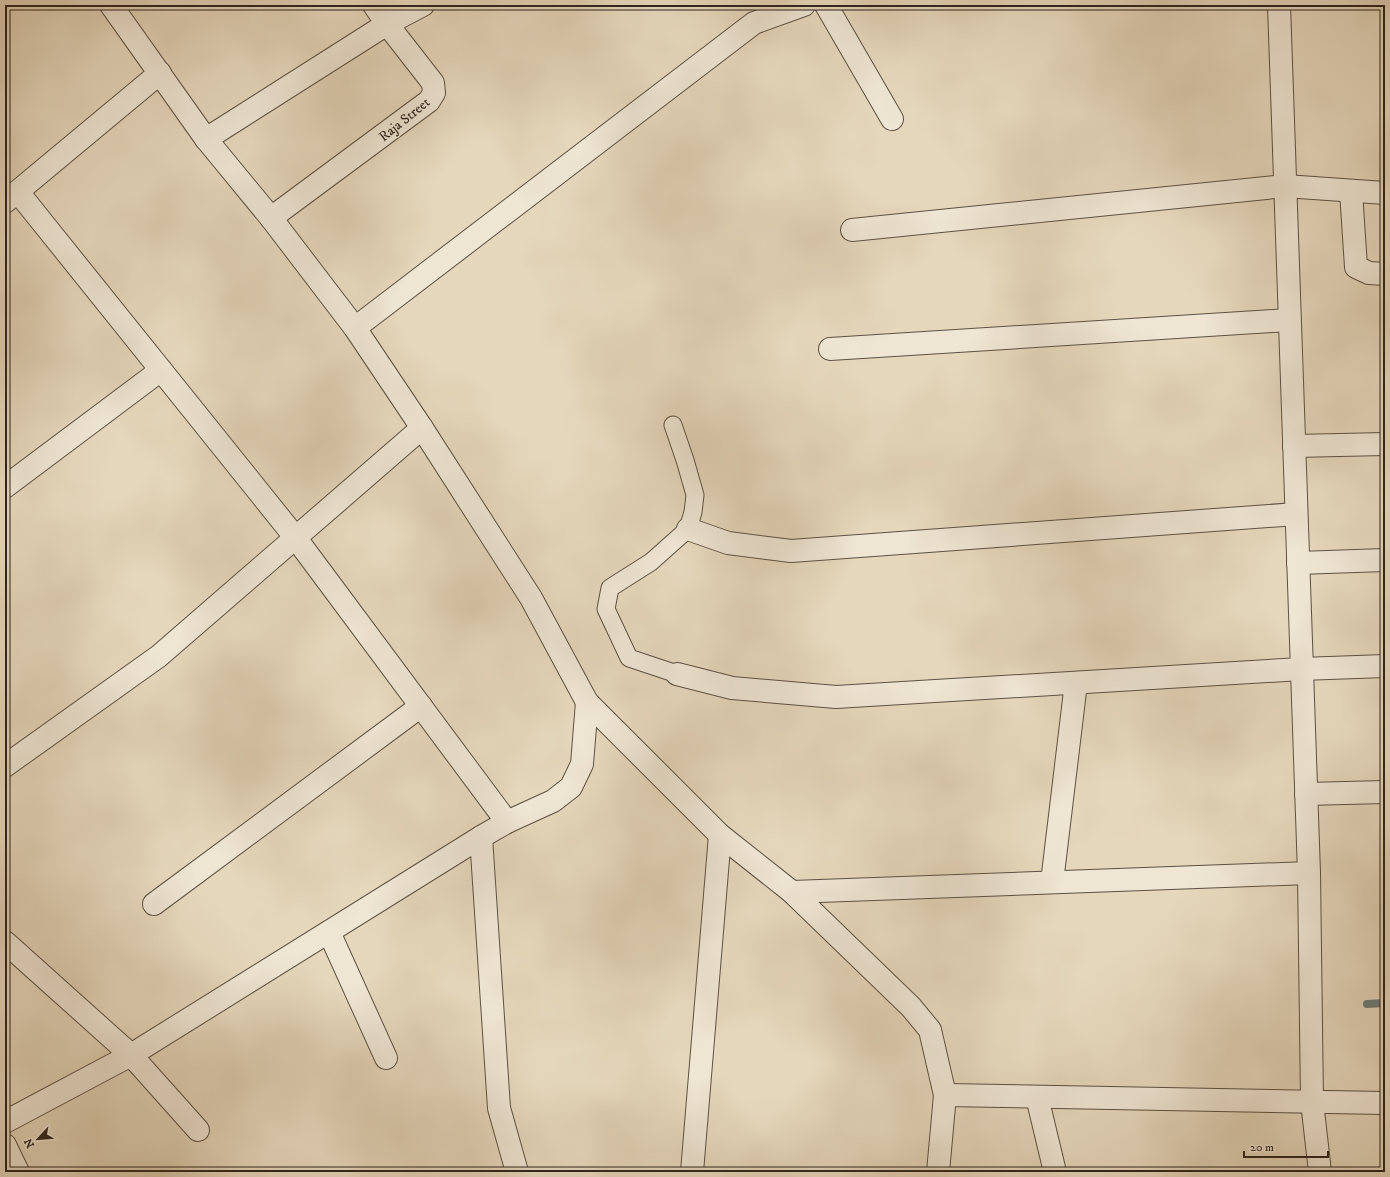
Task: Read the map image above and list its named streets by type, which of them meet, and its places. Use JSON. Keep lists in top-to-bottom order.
{
  "streets": {
    "street": ["Raja Street"]
  },
  "scale_bar": "20 m",
  "north": "bottom left"
}
